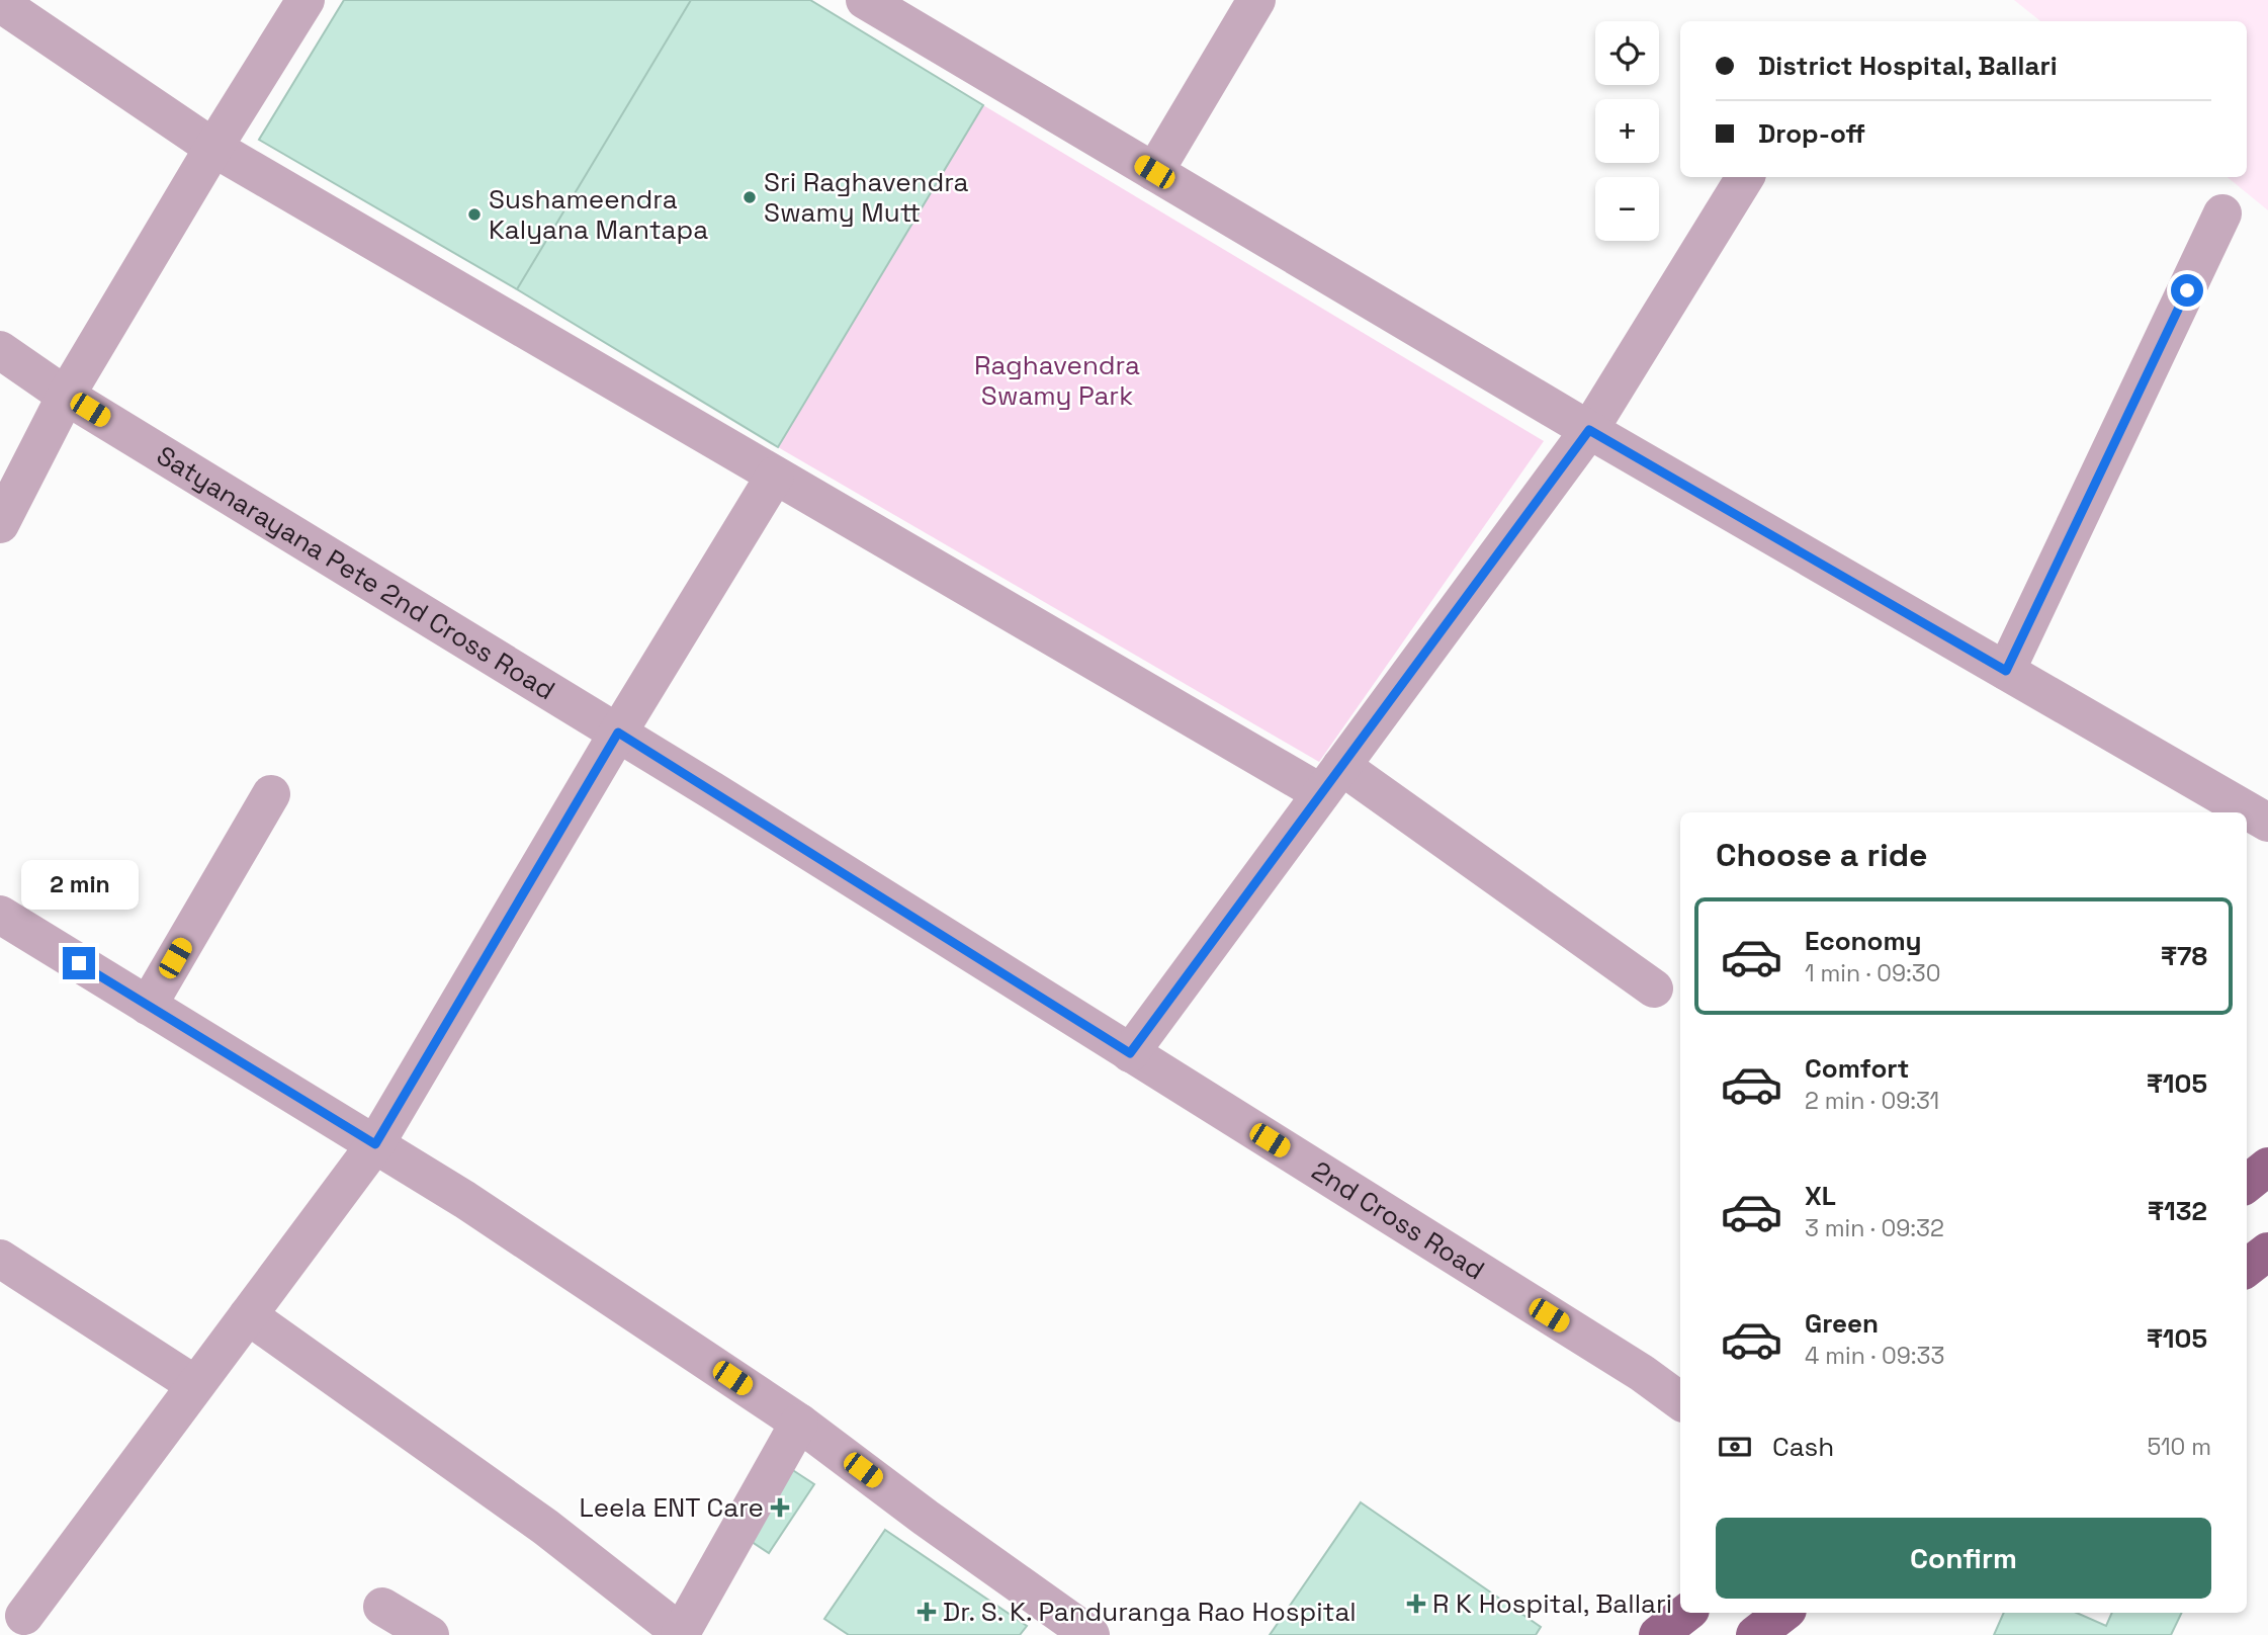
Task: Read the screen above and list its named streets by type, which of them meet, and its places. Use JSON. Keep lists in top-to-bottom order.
{
  "streets": {
    "street": ["Satyanarayana Pete 2nd Cross Road", "2nd Cross Road"]
  },
  "crossings": [
    ["Satyanarayana Pete 2nd Cross Road", "2nd Cross Road"]
  ],
  "parks": ["Raghavendra Swamy Park"],
  "places": {
    "other": ["Sri Raghavendra Swamy Mutt", "Sushameendra Kalyana Mantapa"],
    "health": ["Leela ENT Care", "R K Hospital, Ballari", "Dr. S. K. Panduranga Rao Hospital"]
  },
  "page": {
    "map_buttons": ["+", "−"],
    "banner": ["District Hospital, Ballari", "Drop-off"],
    "heading": "Choose a ride",
    "bubble": "2 min",
    "list": [
      {
        "name": "Economy",
        "note": "1 min · 09:30",
        "value": "₹78"
      },
      {
        "name": "Comfort",
        "note": "2 min · 09:31",
        "value": "₹105"
      },
      {
        "name": "XL",
        "note": "3 min · 09:32",
        "value": "₹132"
      },
      {
        "name": "Green",
        "note": "4 min · 09:33",
        "value": "₹105"
      }
    ],
    "pay": ["Cash", "510 m"],
    "buttons": "Confirm"
  }
}
